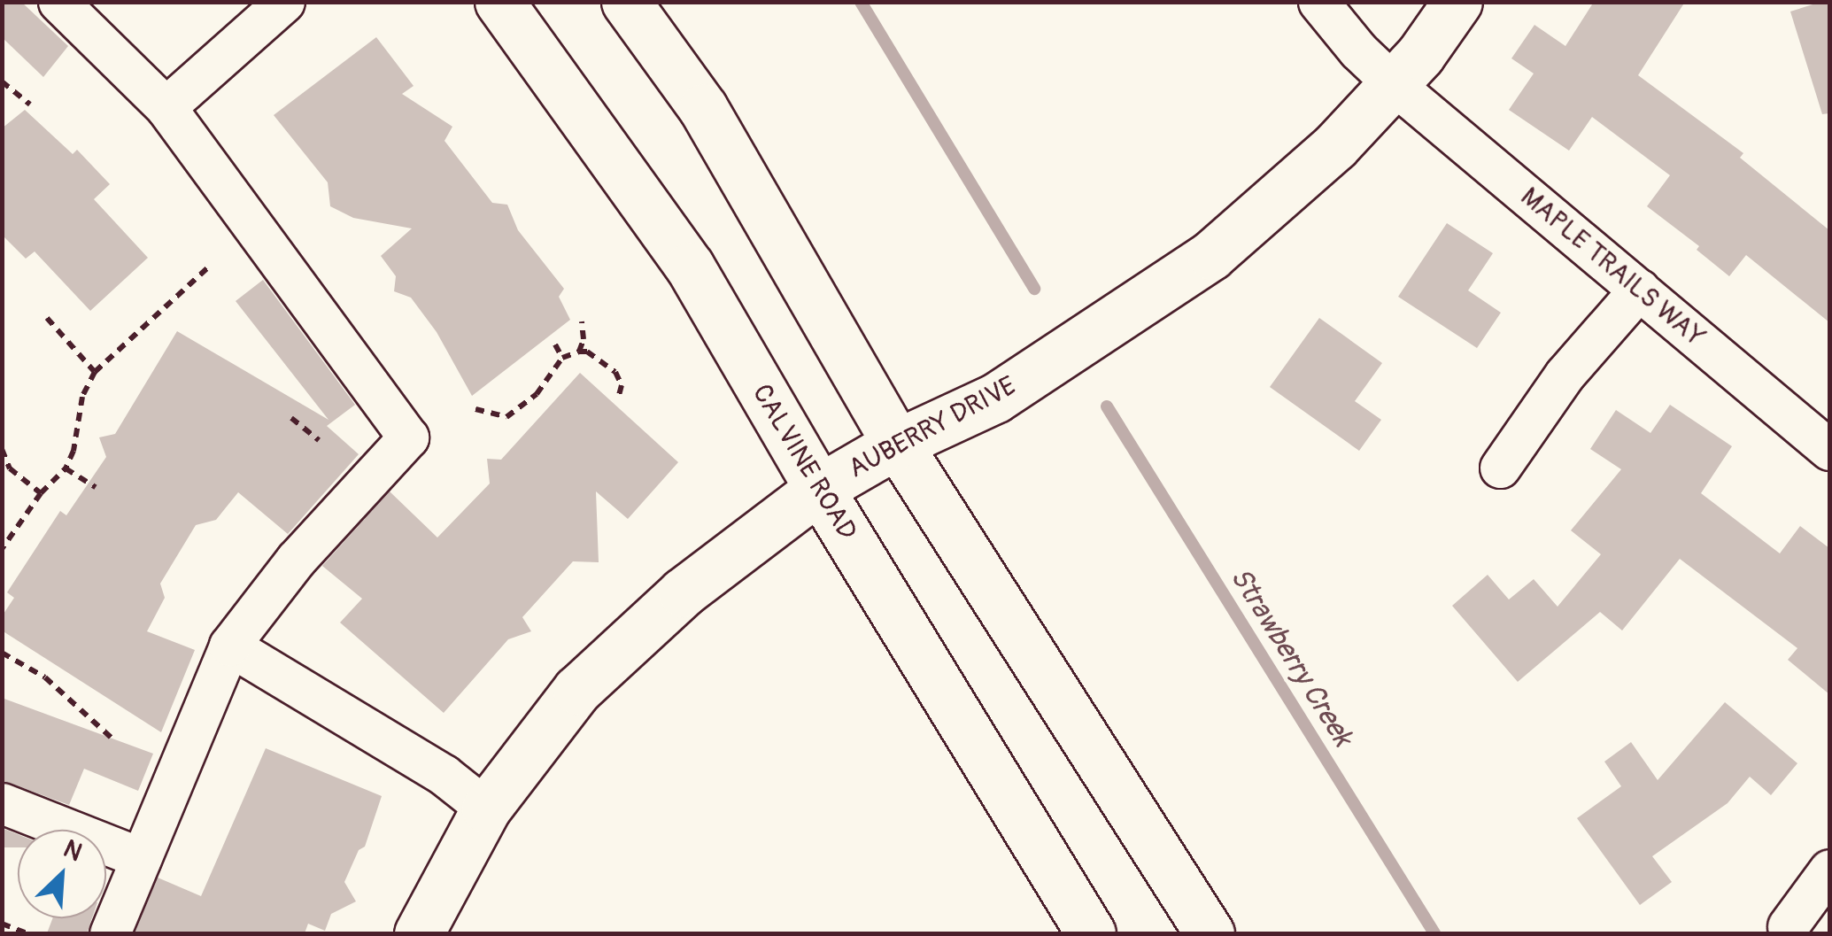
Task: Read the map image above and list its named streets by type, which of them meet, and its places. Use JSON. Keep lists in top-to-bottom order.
{
  "streets": {
    "main road": ["AUBERRY DRIVE", "CALVINE ROAD"],
    "street": ["MAPLE TRAILS WAY"]
  },
  "crossings": [
    ["MAPLE TRAILS WAY", "AUBERRY DRIVE"],
    ["AUBERRY DRIVE", "CALVINE ROAD"]
  ],
  "water": ["Strawberry Creek"],
  "north": "top right"
}
